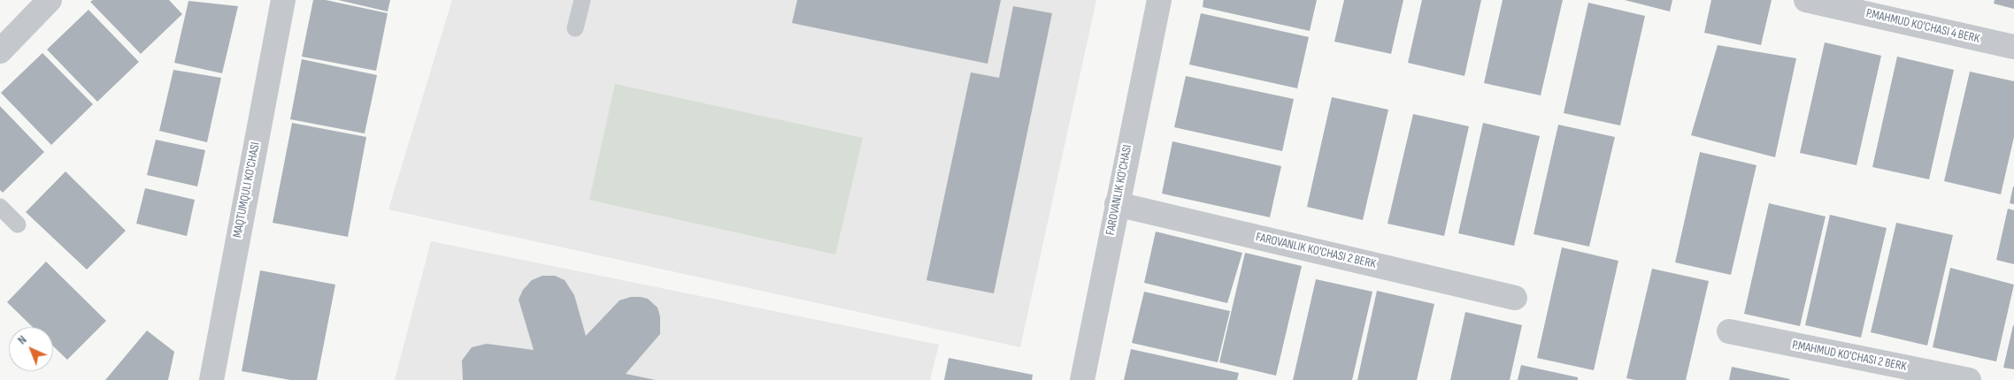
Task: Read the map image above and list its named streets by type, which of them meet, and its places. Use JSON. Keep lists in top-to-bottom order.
{
  "streets": {
    "street": [
      "P.MAHMUD KO'CHASI 4 BERK",
      "MAQTUMQULI KO'CHASI",
      "FAROVANLIK KO'CHASI",
      "FAROVANLIK KO'CHASI 2 BERK",
      "P.MAHMUD KO'CHASI 2 BERK"
    ]
  },
  "crossings": [
    ["FAROVANLIK KO'CHASI", "FAROVANLIK KO'CHASI 2 BERK"]
  ],
  "north": "top left"
}
